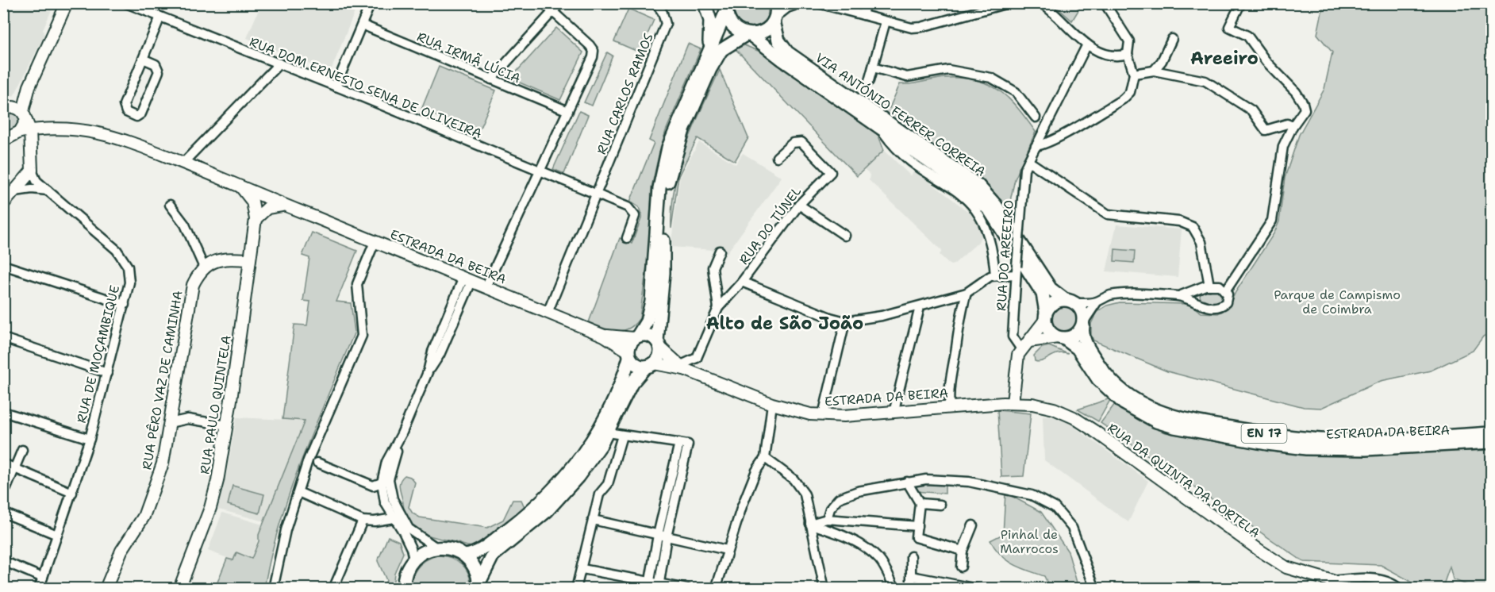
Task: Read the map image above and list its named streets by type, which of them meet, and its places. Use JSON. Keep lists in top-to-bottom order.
{
  "streets": {
    "main road": ["VIA ANTÓNIO FERRER CORREIA", "ESTRADA DA BEIRA", "EN 17"],
    "street": [
      "RUA IRMÃ LÚCIA",
      "RUA DOM ERNESTO SENA DE OLIVEIRA",
      "RUA CARLOS RAMOS",
      "RUA DO TÚNEL",
      "RUA DO AREEIRO",
      "RUA DE MOÇAMBIQUE",
      "RUA PÊRO VAZ DE CAMINHA",
      "RUA PAULO QUINTELA",
      "RUA DA QUINTA DA PORTELA"
    ]
  },
  "crossings": [
    ["RUA DOM ERNESTO SENA DE OLIVEIRA", "RUA CARLOS RAMOS"],
    ["RUA CARLOS RAMOS", "ESTRADA DA BEIRA"],
    ["VIA ANTÓNIO FERRER CORREIA", "ESTRADA DA BEIRA"],
    ["ESTRADA DA BEIRA", "RUA PAULO QUINTELA"],
    ["ESTRADA DA BEIRA", "RUA DA QUINTA DA PORTELA"]
  ],
  "districts": ["Areeiro", "Alto de São João"],
  "parks": ["Parque de Campismo de Coimbra", "Pinhal de Marrocos"]
}
